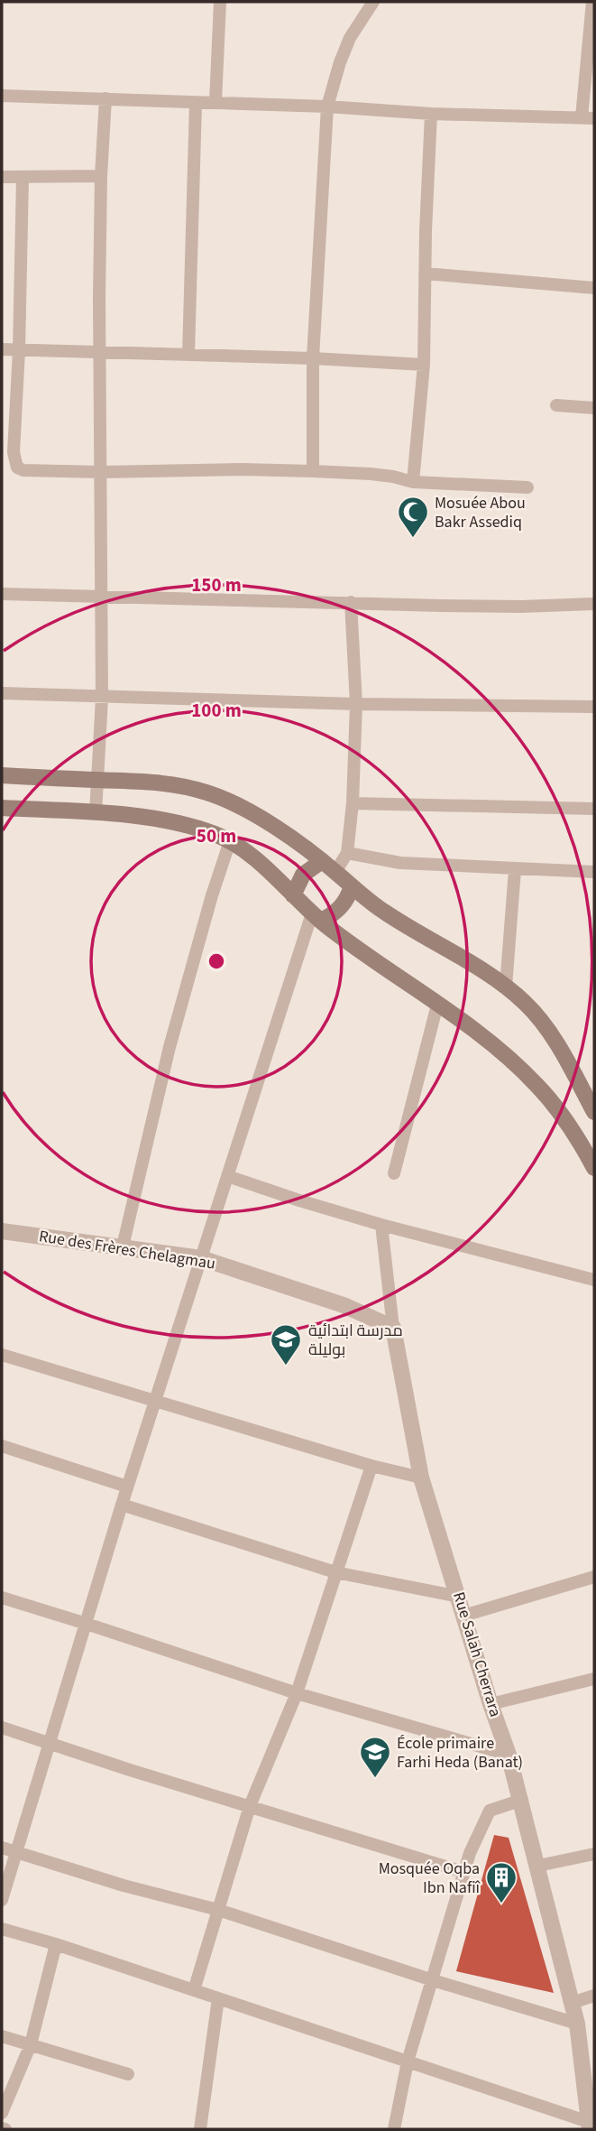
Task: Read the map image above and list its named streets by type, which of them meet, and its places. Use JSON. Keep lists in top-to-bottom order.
{
  "streets": {
    "street": ["Rue des Frères Chelagmau", "Rue Salah Cherrara"]
  },
  "crossings": [
    ["Rue des Frères Chelagmau", "Rue Salah Cherrara"]
  ],
  "places": {
    "mosque": ["Mosuée Abou Bakr Assediq"],
    "school or university": ["مدرسة ابتدائية بوليلة", "École primaire Farhi Heda (Banat)"],
    "building": ["Mosquée Oqba Ibn Nafiî"]
  },
  "rings": ["150 m", "100 m", "50 m"]
}
